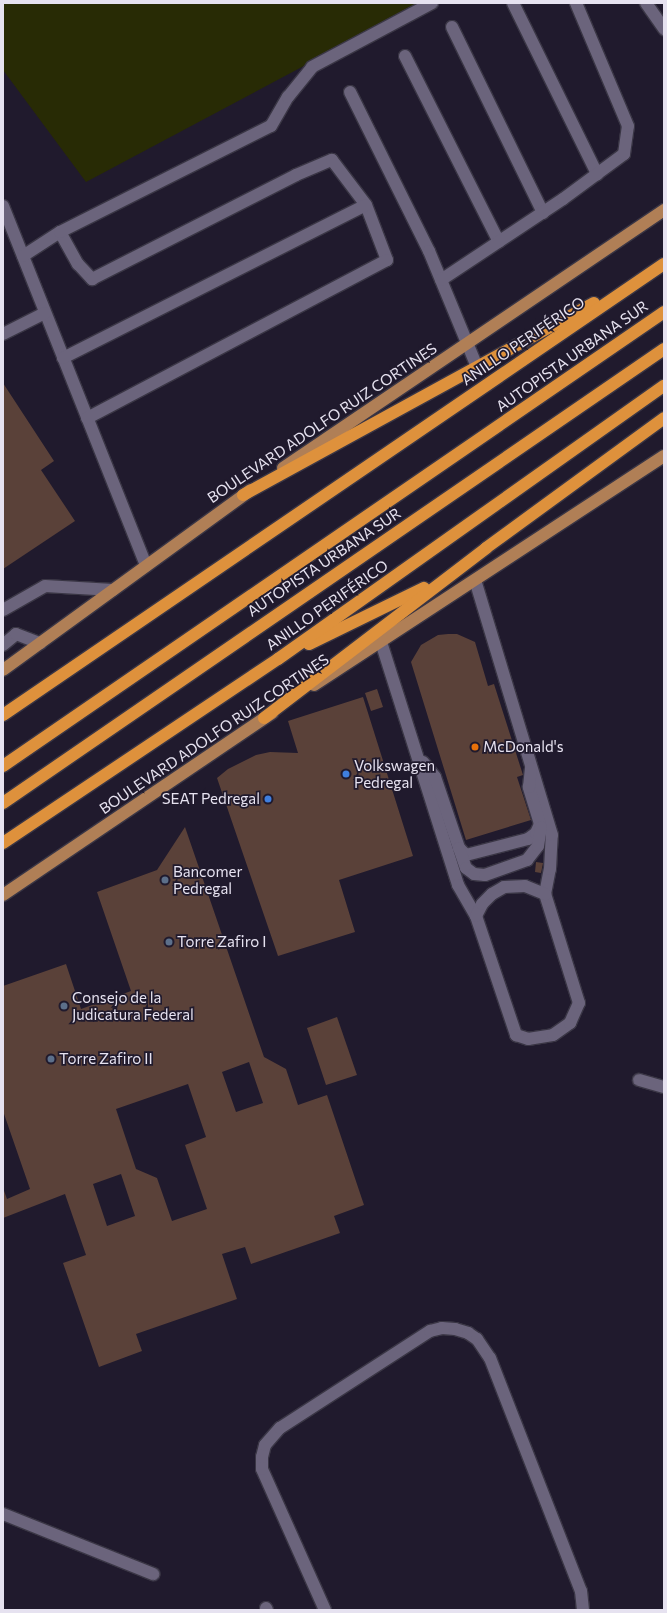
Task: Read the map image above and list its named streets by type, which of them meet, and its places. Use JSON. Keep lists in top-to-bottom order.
{
  "streets": {
    "highway": ["ANILLO PERIFÉRICO", "AUTOPISTA URBANA SUR"],
    "main road": ["BOULEVARD ADOLFO RUIZ CORTINES"]
  },
  "places": [
    "McDonald's",
    "Volkswagen Pedregal",
    "SEAT Pedregal",
    "Bancomer Pedregal",
    "Torre Zafiro I",
    "Consejo de la Judicatura Federal",
    "Torre Zafiro II"
  ]
}
